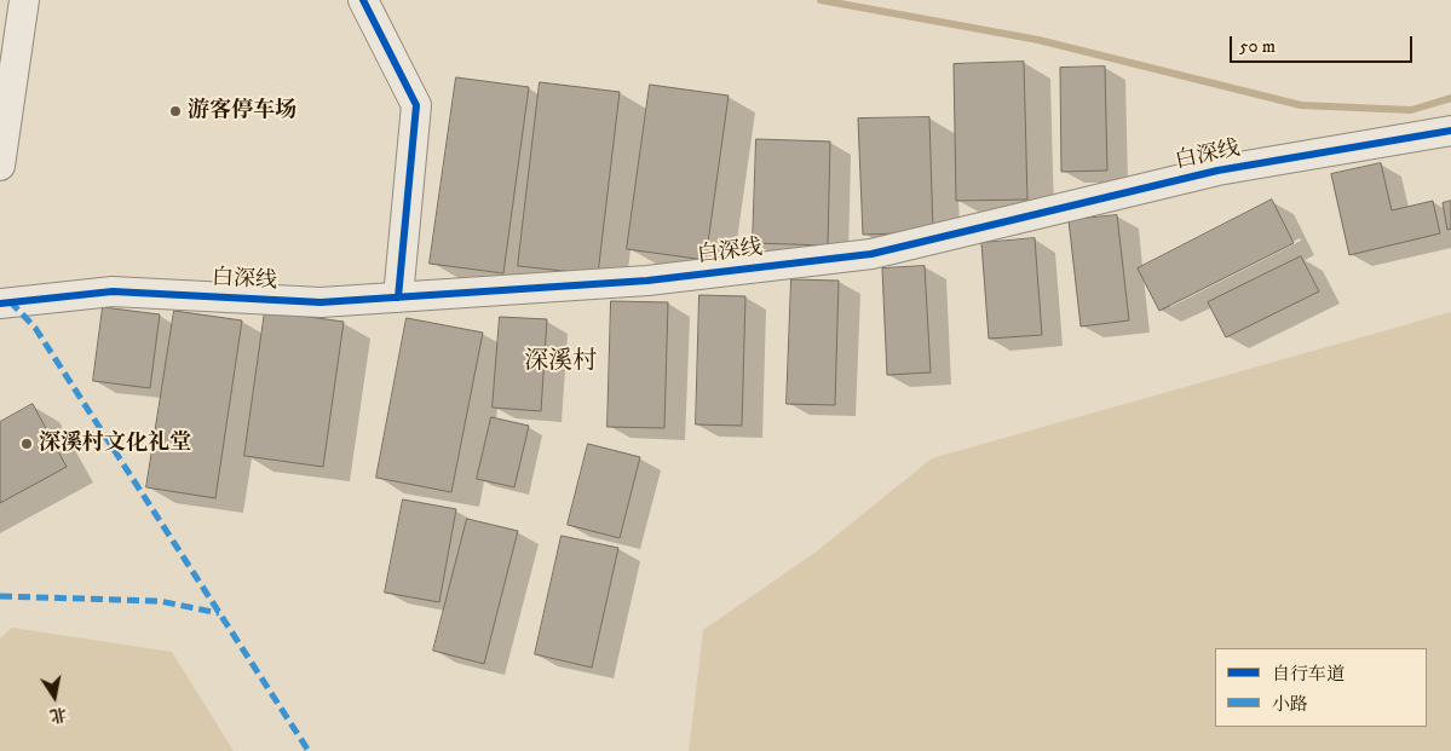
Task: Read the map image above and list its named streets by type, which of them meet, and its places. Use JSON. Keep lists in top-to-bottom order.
{
  "streets": {
    "street": ["白深线"]
  },
  "districts": ["深溪村"],
  "places": ["游客停车场", "深溪村文化礼堂"],
  "legend": ["自行车道", "小路"],
  "scale_bar": "50 m",
  "north": "bottom"
}
